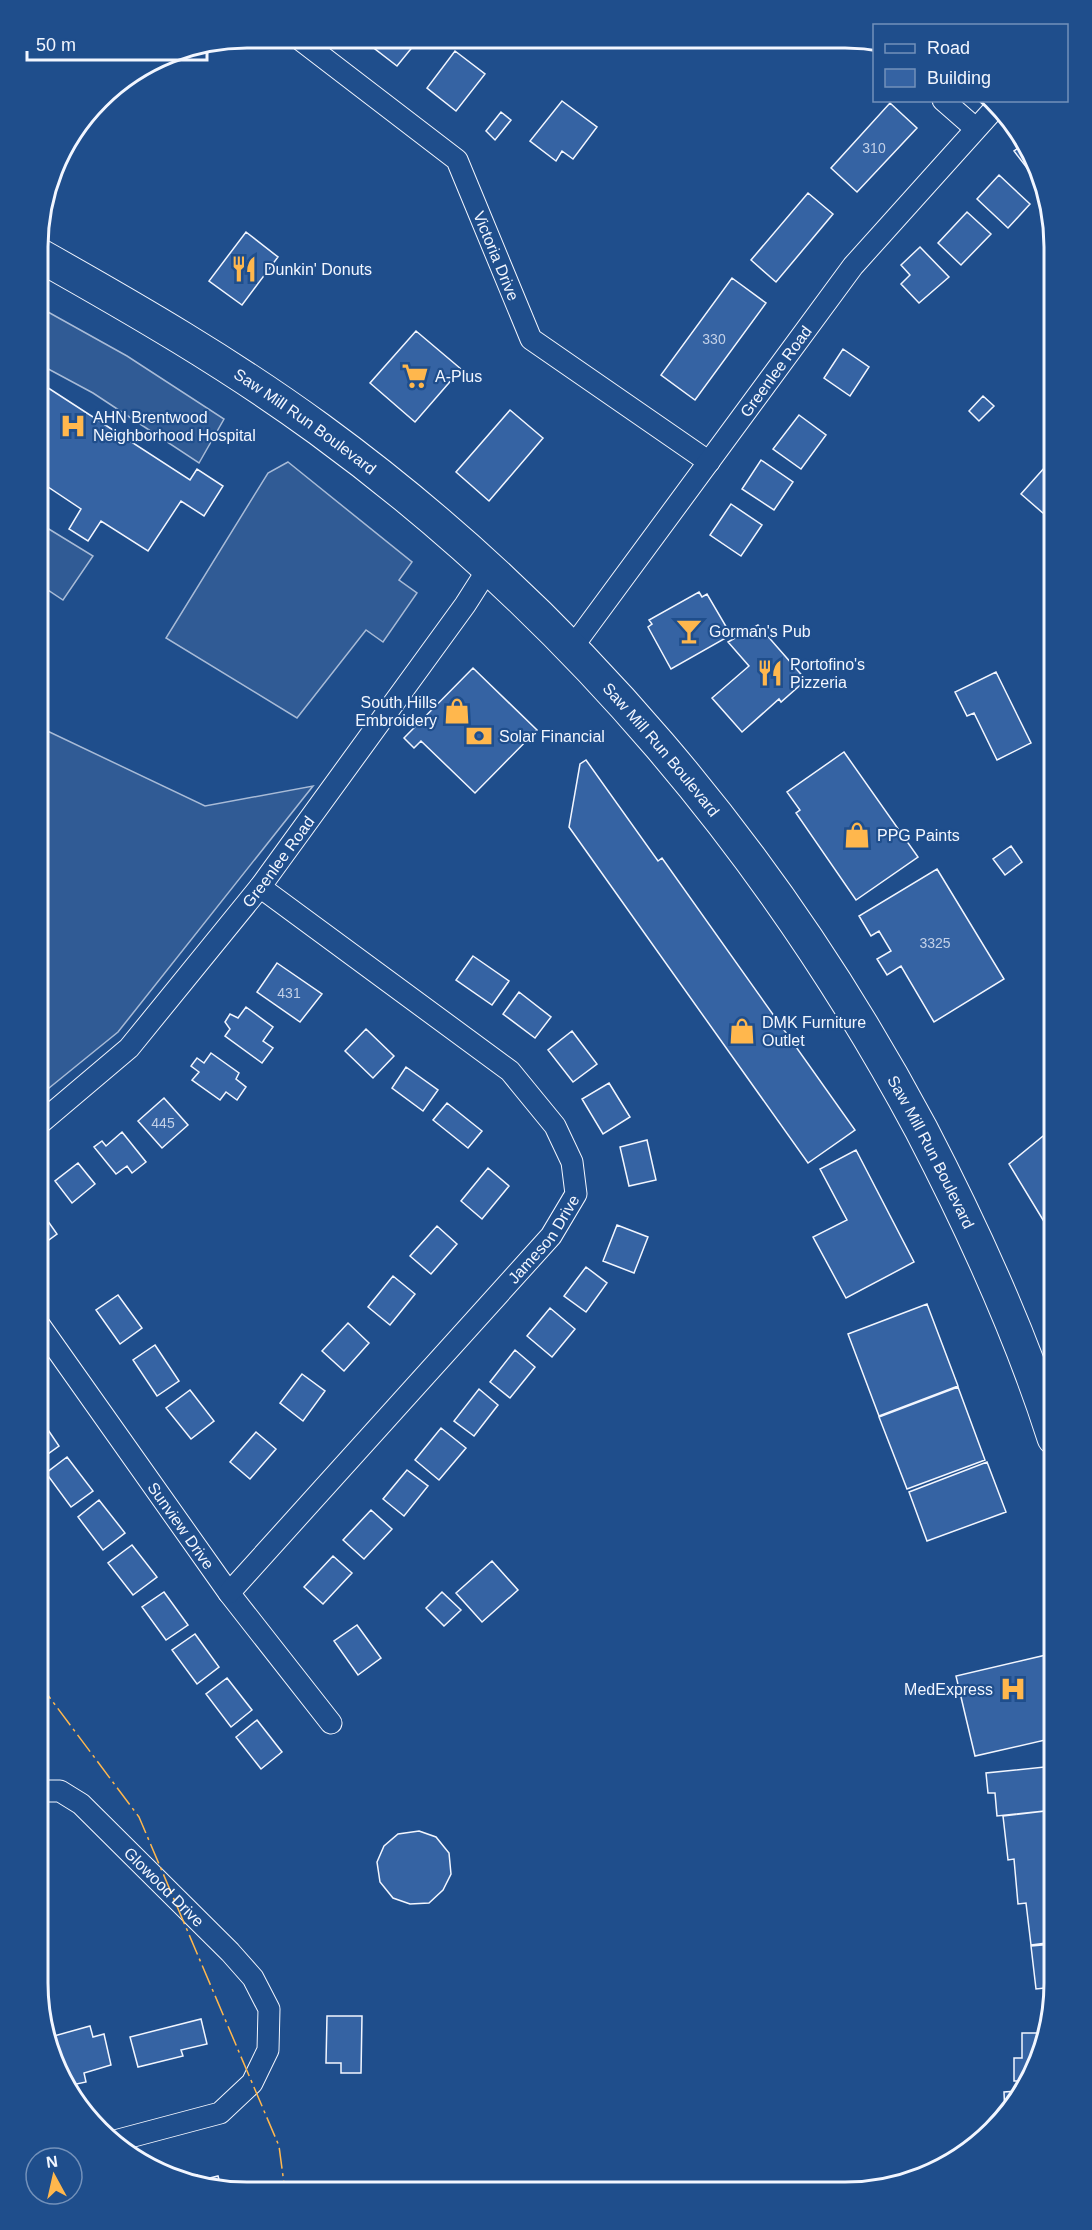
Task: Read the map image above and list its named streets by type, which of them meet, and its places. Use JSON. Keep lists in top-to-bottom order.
{
  "streets": {
    "highway": ["Saw Mill Run Boulevard"],
    "street": [
      "Victoria Drive",
      "Greenlee Road",
      "Jameson Drive",
      "Sunview Drive",
      "Glowood Drive"
    ]
  },
  "crossings": [
    ["Victoria Drive", "Greenlee Road"],
    ["Greenlee Road", "Saw Mill Run Boulevard"],
    ["Greenlee Road", "Jameson Drive"],
    ["Jameson Drive", "Sunview Drive"]
  ],
  "places": {
    "restaurant": ["Dunkin' Donuts", "Portofino's Pizzeria"],
    "supermarket": ["A-Plus"],
    "hospital": ["AHN Brentwood Neighborhood Hospital", "MedExpress"],
    "bar": ["Gorman's Pub"],
    "shop": ["South Hills Embroidery", "PPG Paints", "DMK Furniture Outlet"],
    "bank": ["Solar Financial"]
  },
  "house_numbers": [
    "310",
    "330",
    "3325",
    "431",
    "445"
  ],
  "legend": ["Road", "Building"],
  "scale_bar": "50 m",
  "north": "top"
}
